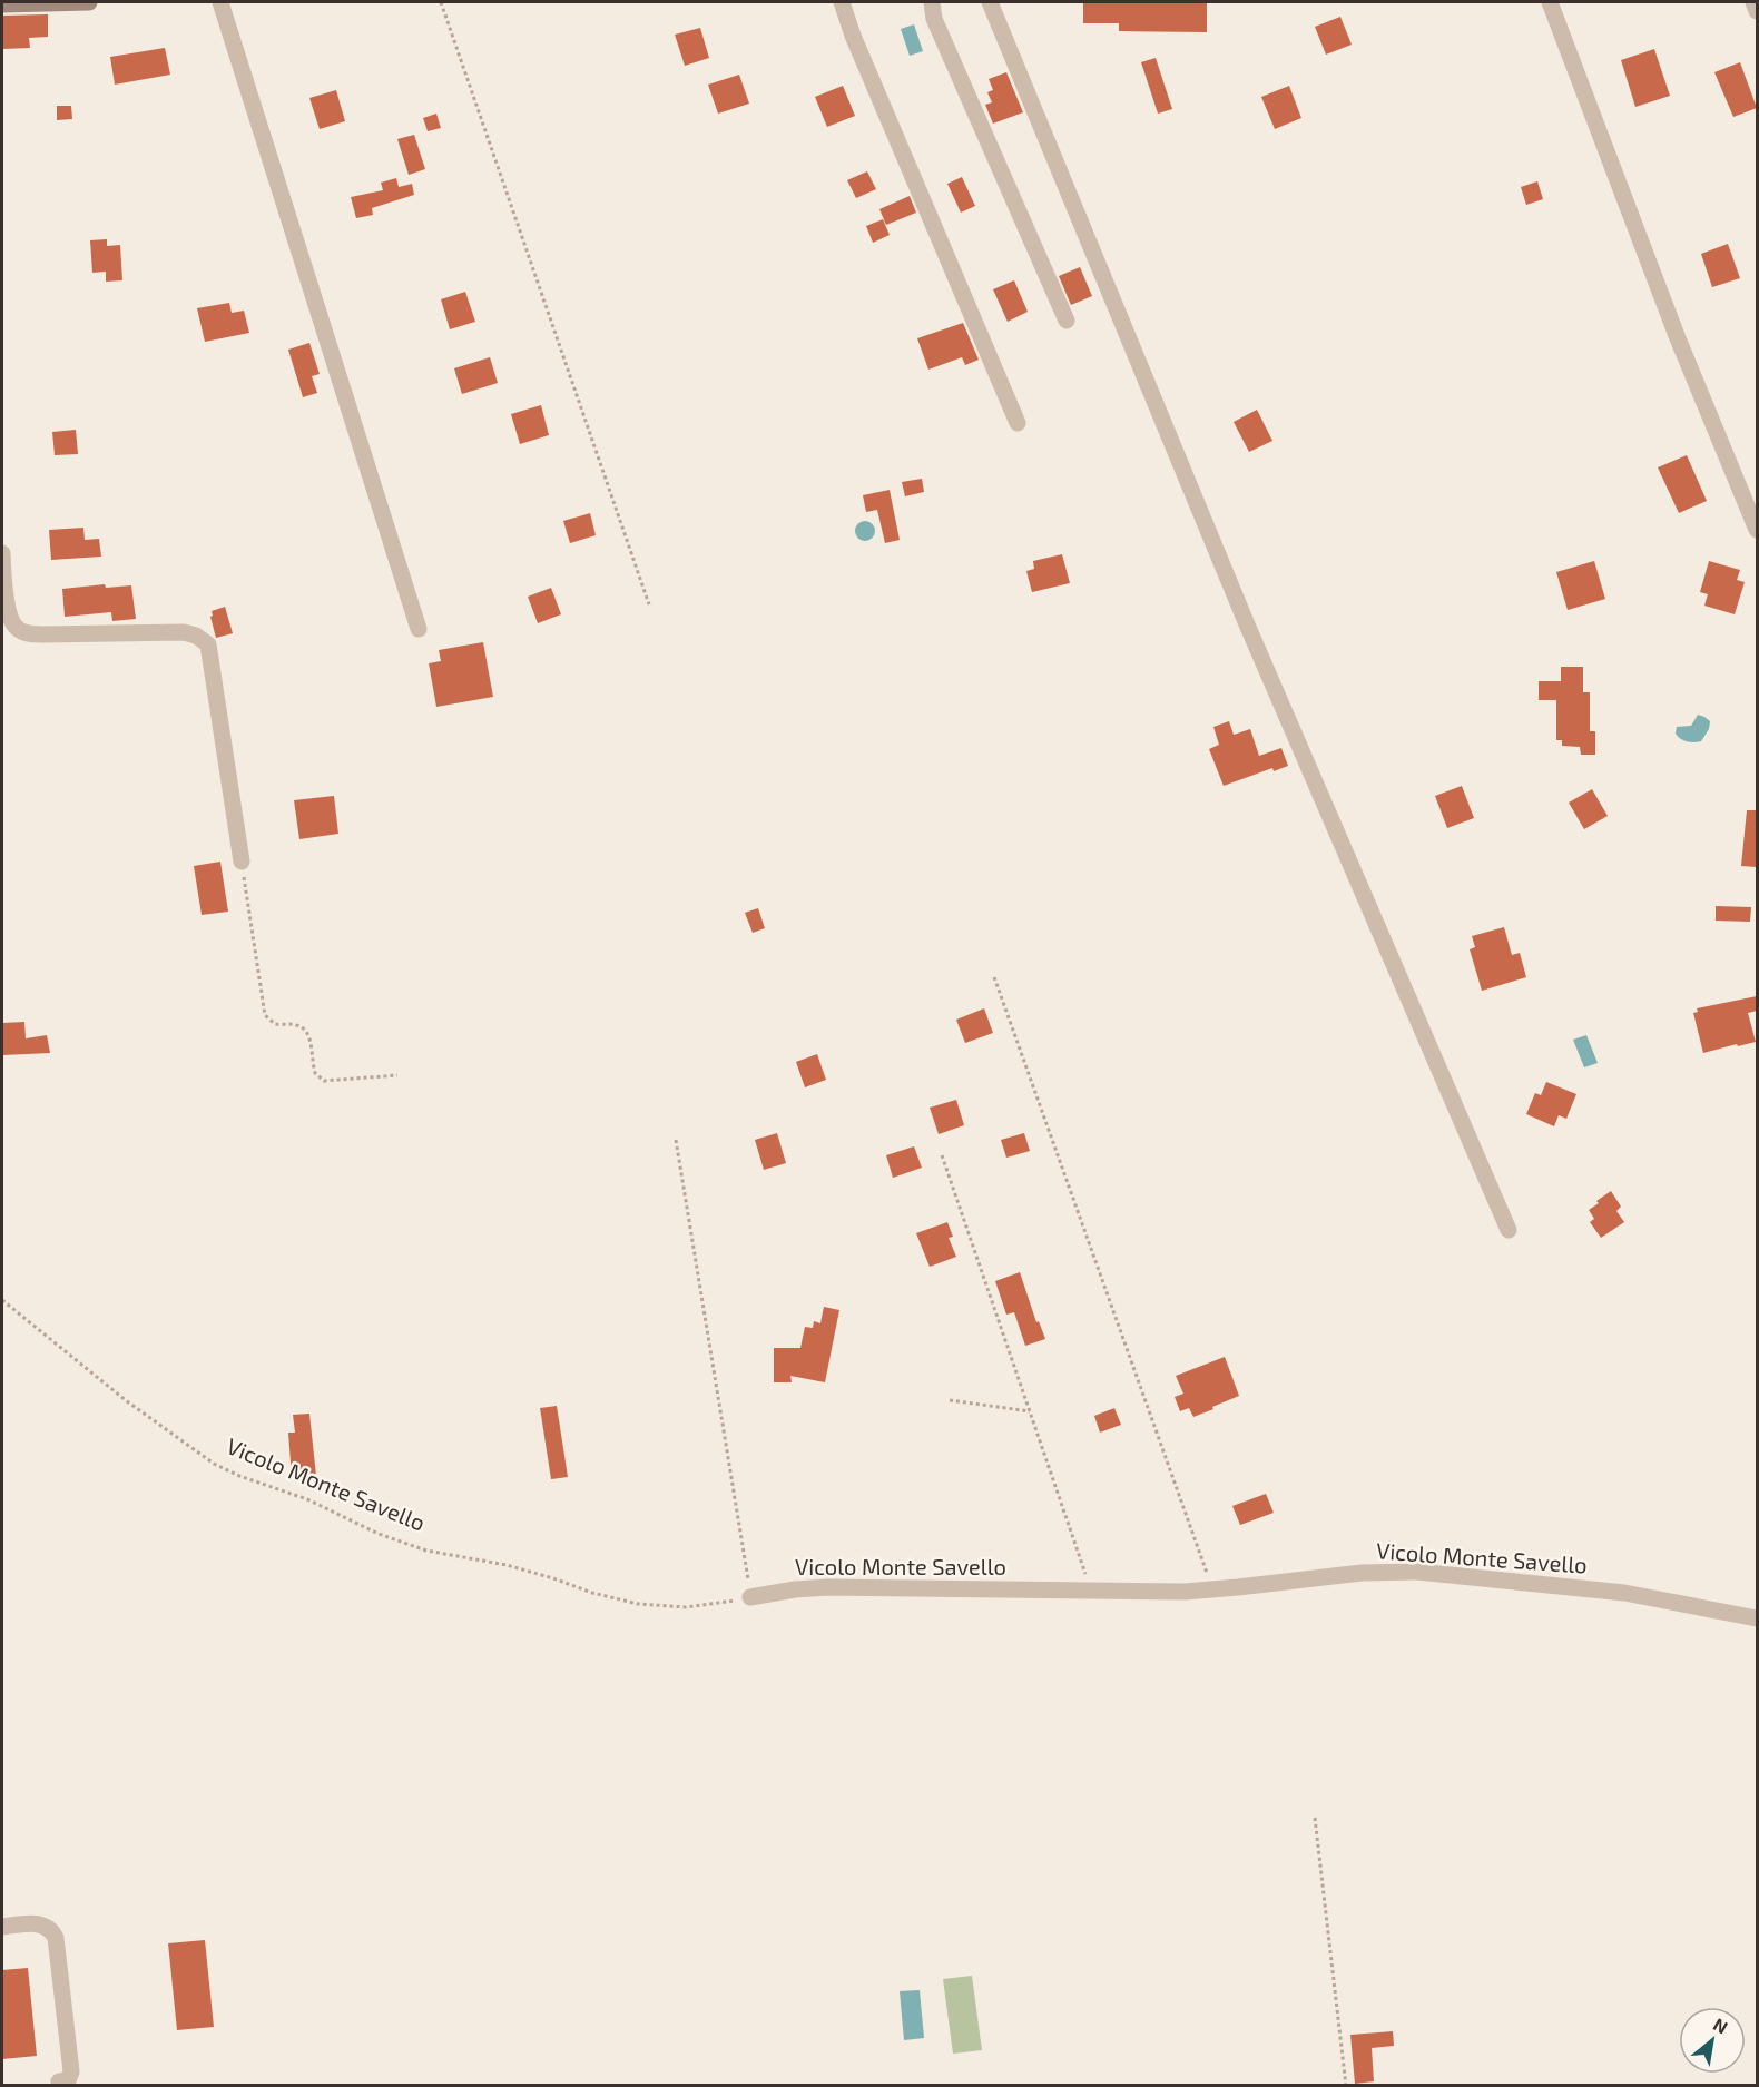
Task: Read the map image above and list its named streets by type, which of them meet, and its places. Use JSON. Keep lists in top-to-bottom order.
{
  "streets": {
    "street": ["Vicolo Monte Savello"]
  },
  "north": "top right"
}
